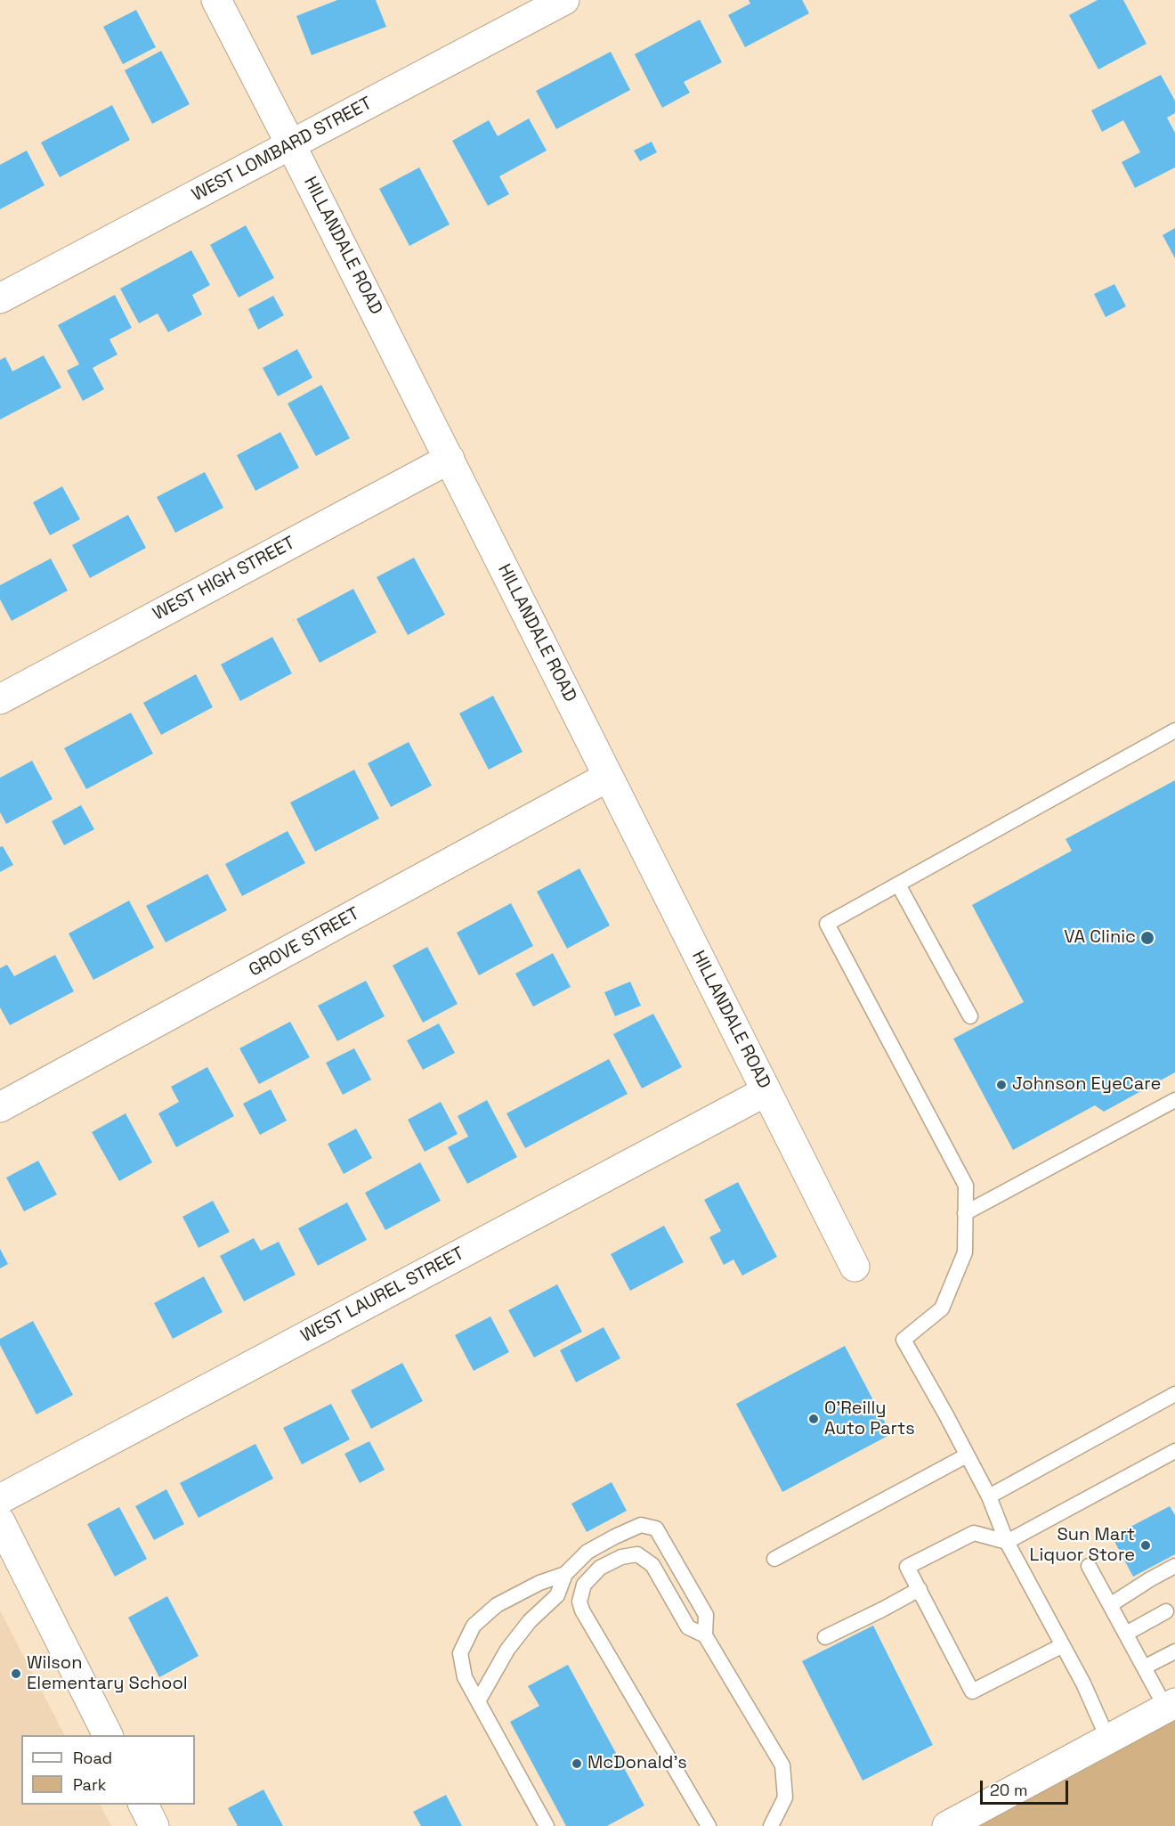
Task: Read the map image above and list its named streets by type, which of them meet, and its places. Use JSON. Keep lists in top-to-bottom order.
{
  "streets": {
    "street": [
      "WEST LOMBARD STREET",
      "HILLANDALE ROAD",
      "WEST HIGH STREET",
      "GROVE STREET",
      "WEST LAUREL STREET"
    ]
  },
  "crossings": [
    ["WEST LOMBARD STREET", "HILLANDALE ROAD"],
    ["HILLANDALE ROAD", "WEST HIGH STREET"],
    ["HILLANDALE ROAD", "GROVE STREET"],
    ["HILLANDALE ROAD", "WEST LAUREL STREET"]
  ],
  "places": [
    "VA Clinic",
    "Johnson EyeCare",
    "O'Reilly Auto Parts",
    "Sun Mart Liquor Store",
    "Wilson Elementary School",
    "McDonald's"
  ],
  "legend": ["Road", "Park"],
  "scale_bar": "20 m"
}
